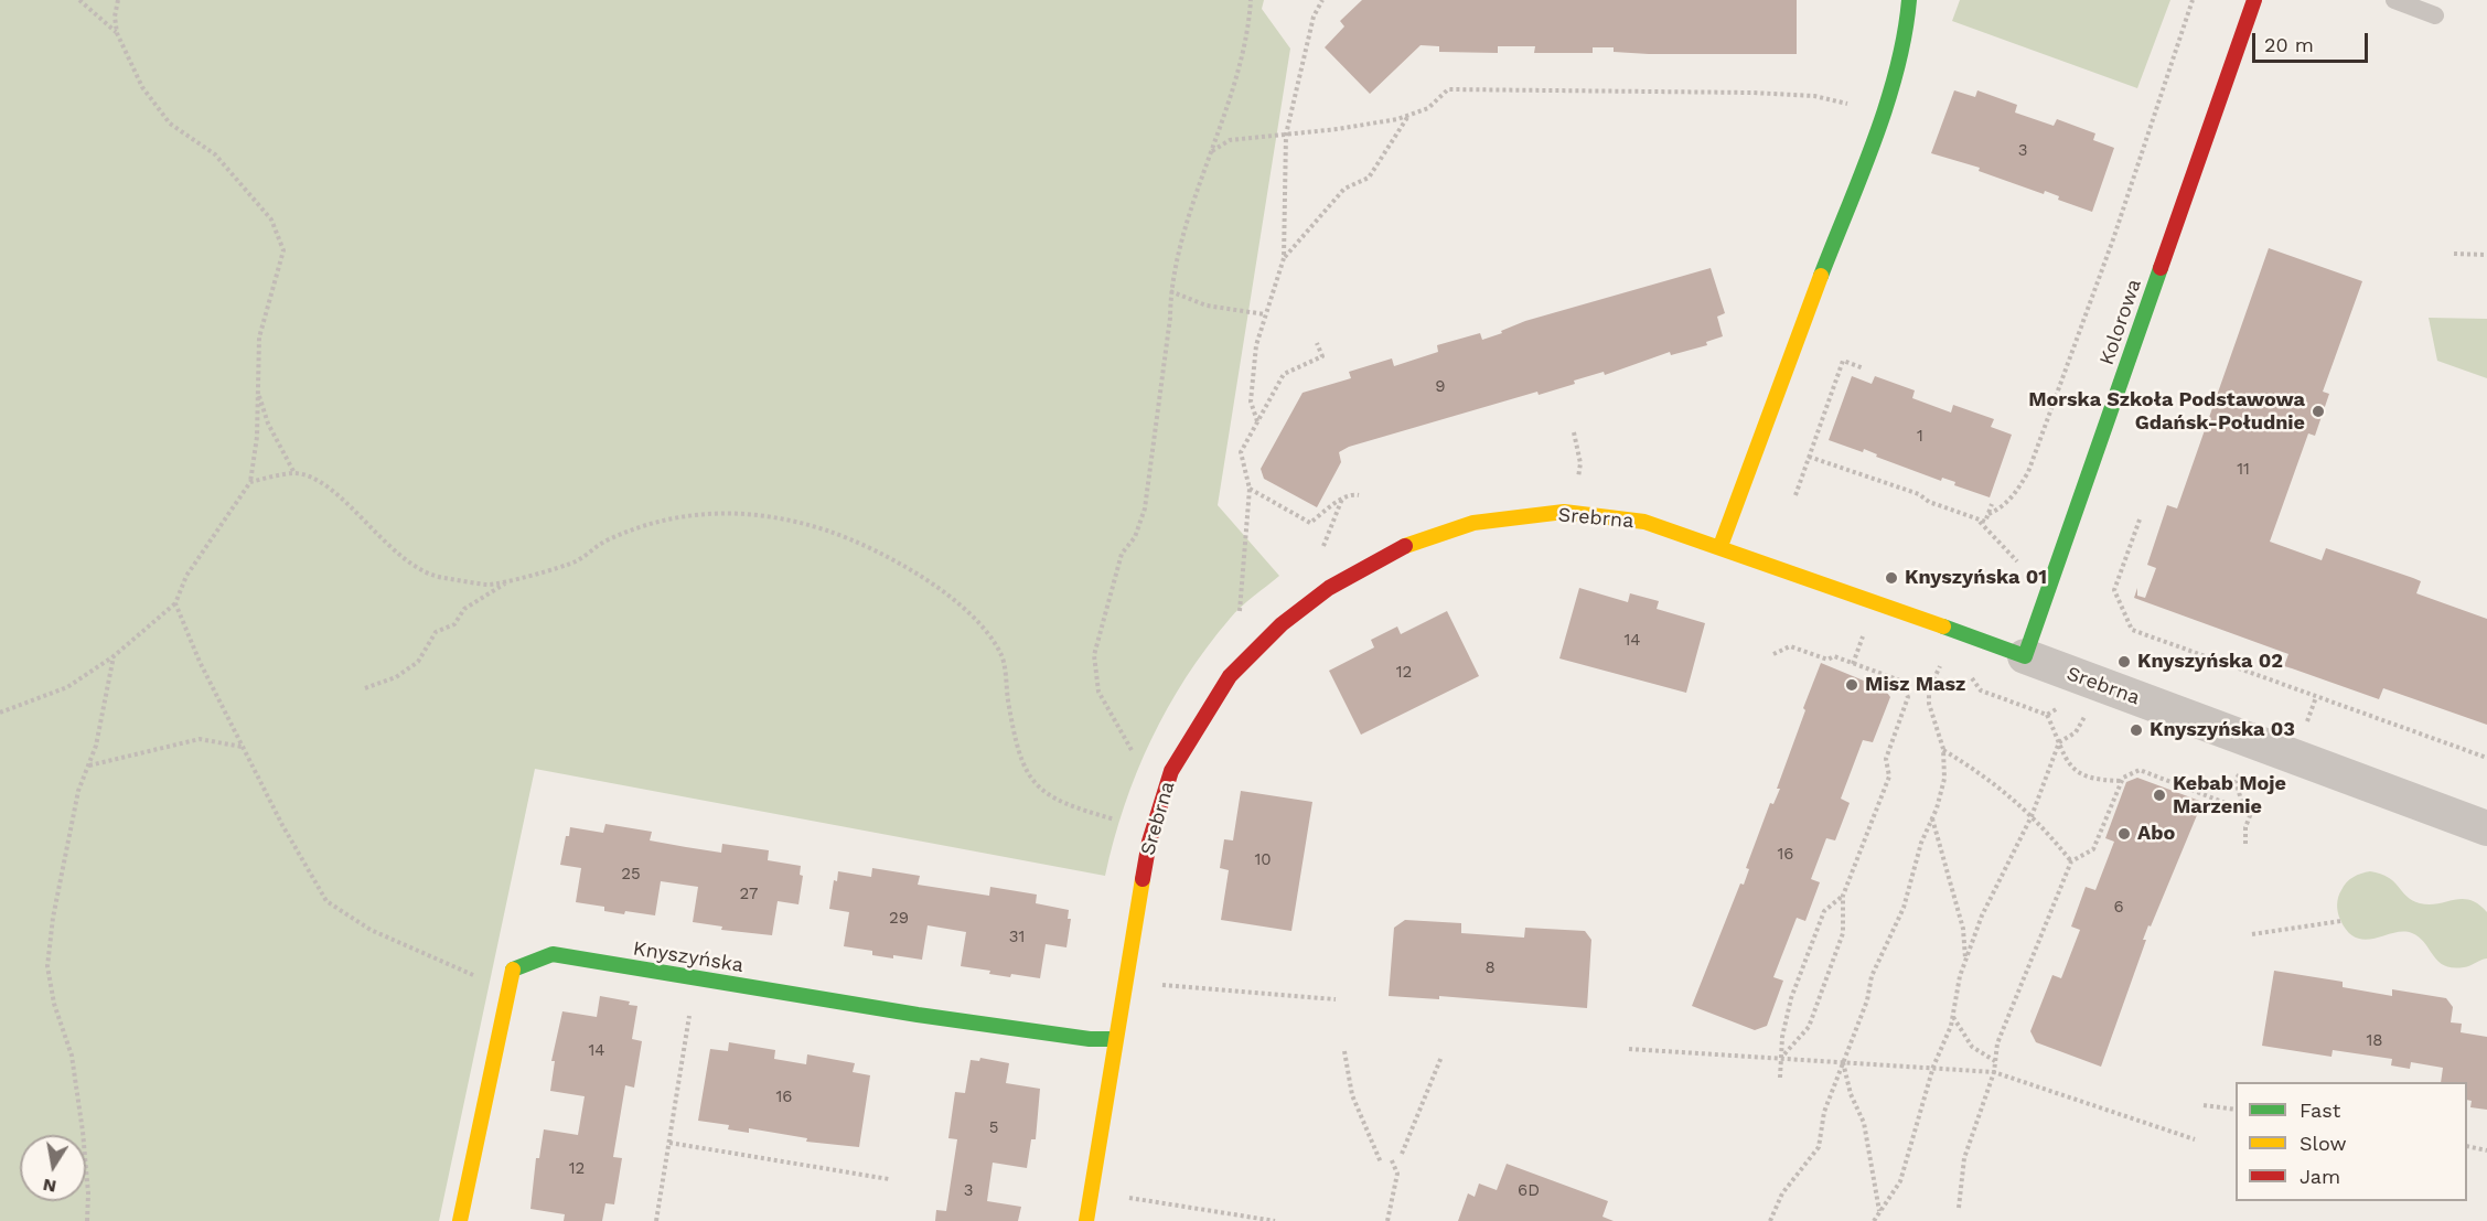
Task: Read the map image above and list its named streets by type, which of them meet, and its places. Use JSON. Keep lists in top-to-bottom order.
{
  "streets": {
    "street": ["Kolorowa", "Srebrna", "Knyszyńska"]
  },
  "crossings": [
    ["Kolorowa", "Srebrna"],
    ["Srebrna", "Knyszyńska"]
  ],
  "places": [
    "Morska Szkoła Podstawowa Gdańsk-Południe",
    "Knyszyńska 01",
    "Knyszyńska 02",
    "Misz Masz",
    "Knyszyńska 03",
    "Kebab Moje Marzenie",
    "Abo"
  ],
  "house_numbers": [
    "3",
    "9",
    "1",
    "11",
    "14",
    "12",
    "16",
    "10",
    "25",
    "27",
    "6",
    "29",
    "31",
    "8",
    "18",
    "14",
    "16",
    "5",
    "12",
    "3",
    "6D"
  ],
  "legend": ["Fast", "Slow", "Jam"],
  "scale_bar": "20 m",
  "north": "bottom"
}
